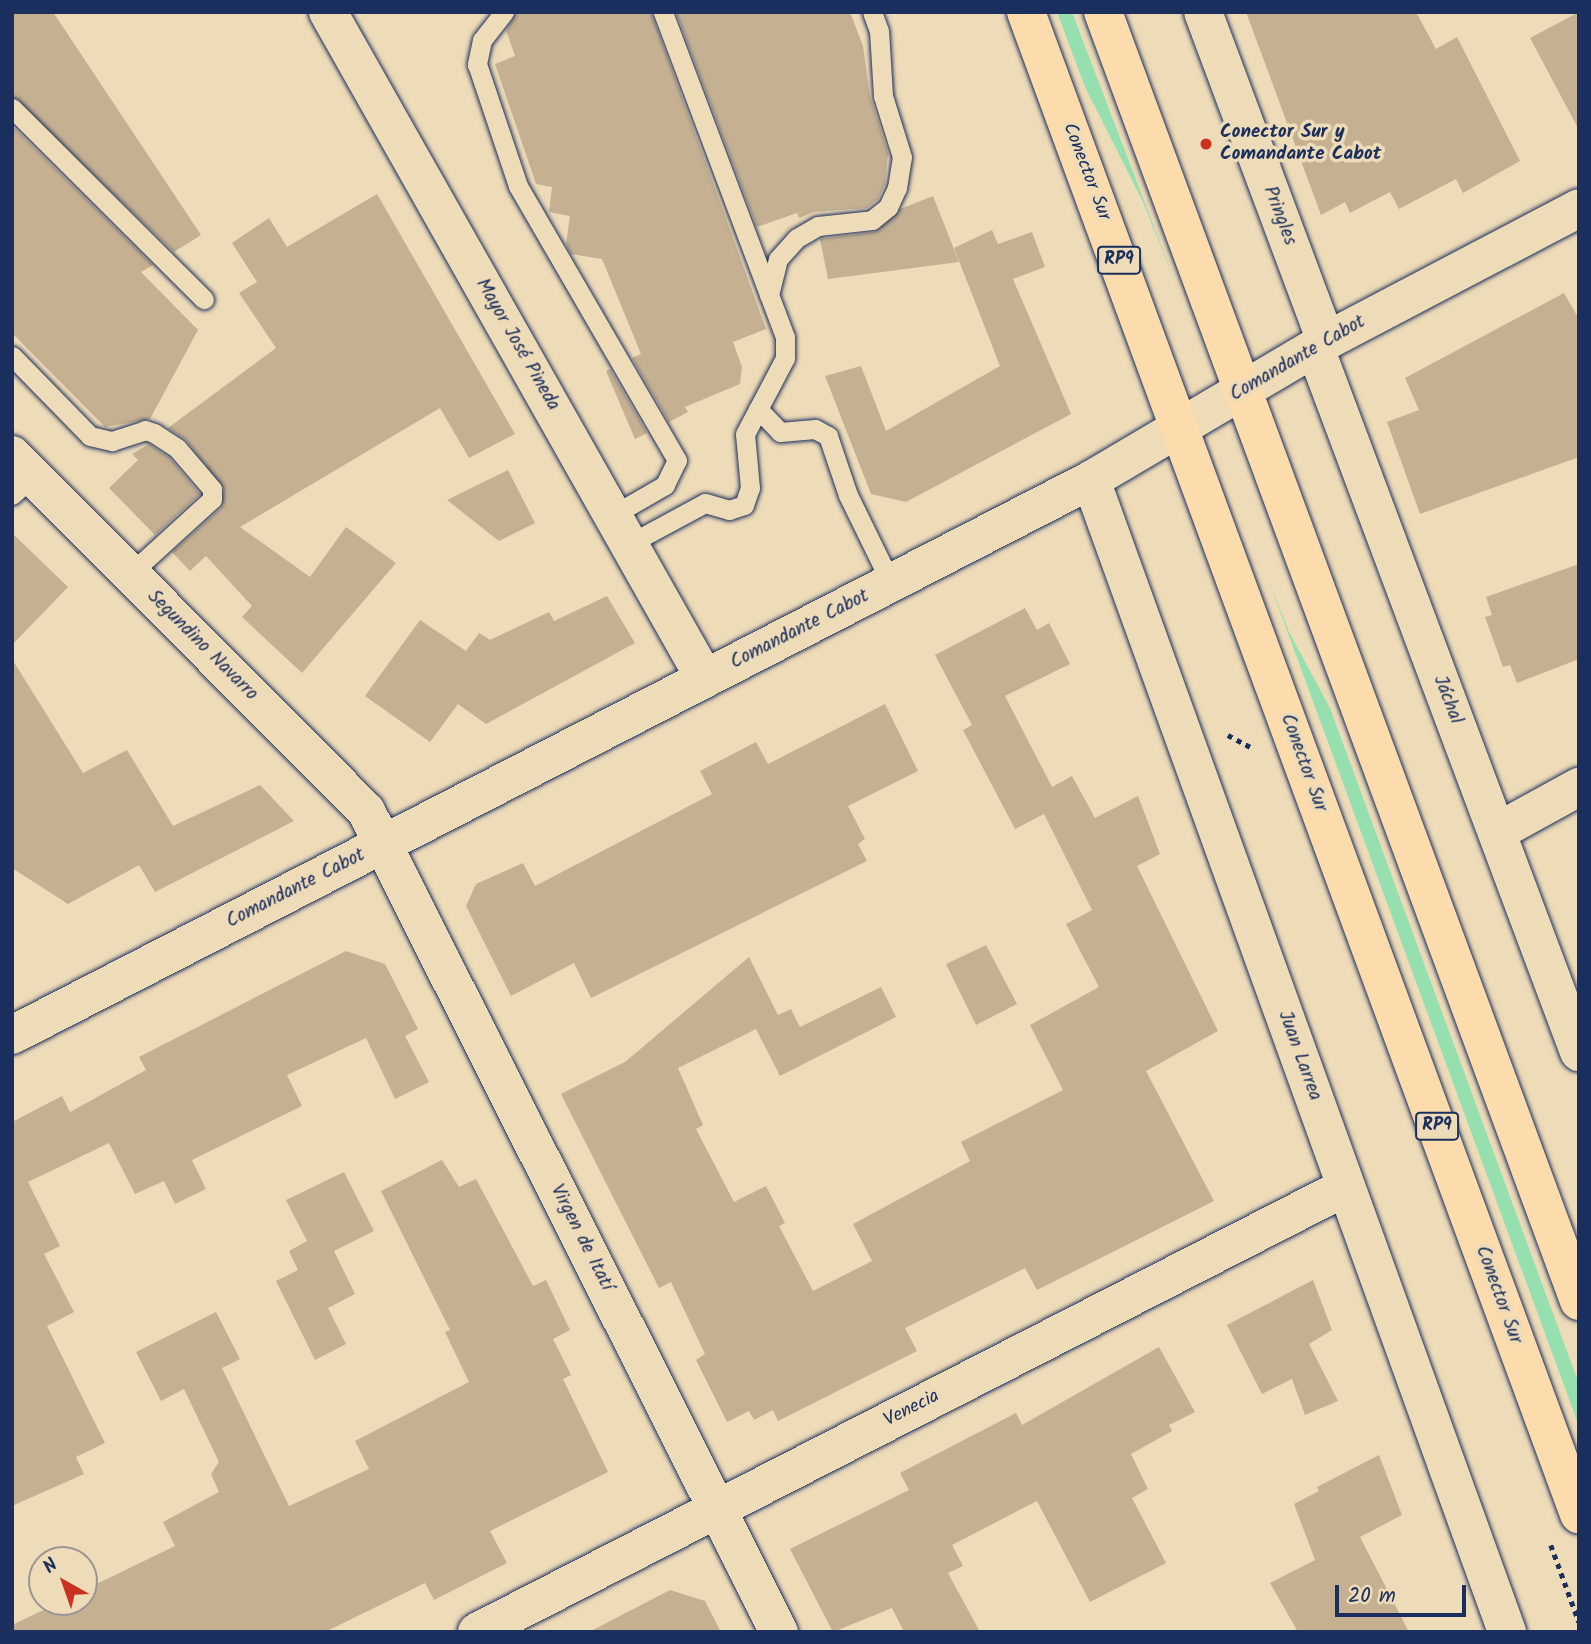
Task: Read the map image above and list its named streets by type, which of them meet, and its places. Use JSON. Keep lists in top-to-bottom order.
{
  "streets": {
    "main road": ["Conector Sur", "RP9"],
    "street": [
      "Pringles",
      "Mayor José Pineda",
      "Comandante Cabot",
      "Segundino Navarro",
      "Jáchal",
      "Juan Larrea",
      "Virgen de Itatí",
      "Venecia"
    ]
  },
  "crossings": [
    ["Conector Sur", "Comandante Cabot"],
    ["Pringles", "Comandante Cabot"],
    ["Pringles", "Jáchal"],
    ["Mayor José Pineda", "Comandante Cabot"],
    ["Comandante Cabot", "Segundino Navarro"],
    ["Comandante Cabot", "Jáchal"],
    ["Comandante Cabot", "Juan Larrea"],
    ["Comandante Cabot", "Virgen de Itatí"],
    ["Segundino Navarro", "Virgen de Itatí"],
    ["Juan Larrea", "Venecia"],
    ["Virgen de Itatí", "Venecia"]
  ],
  "places": ["Conector Sur y Comandante Cabot"],
  "scale_bar": "20 m",
  "north": "top left"
}
